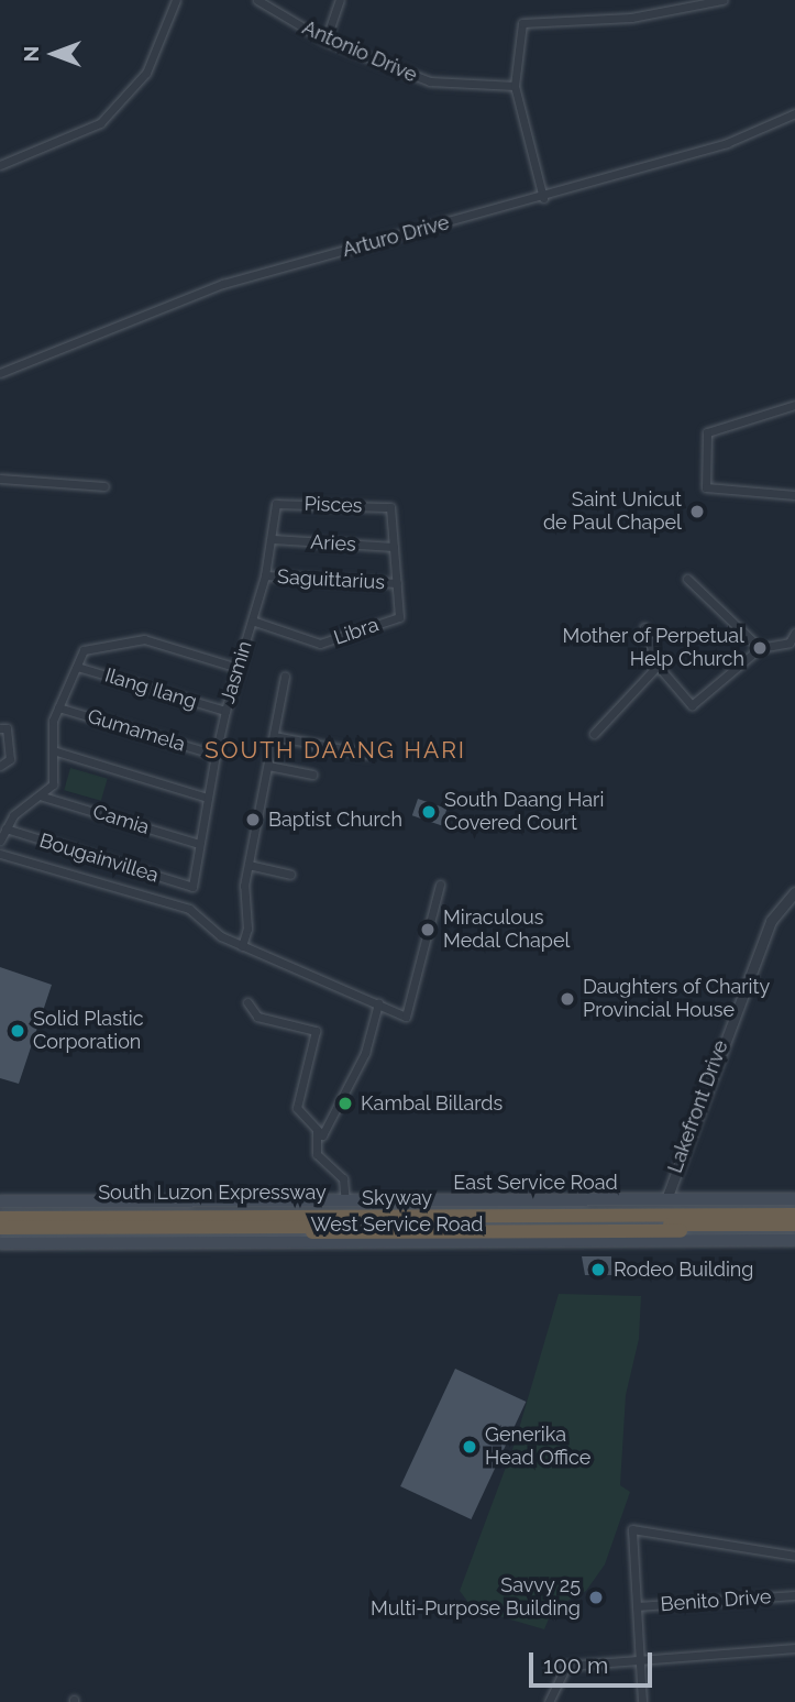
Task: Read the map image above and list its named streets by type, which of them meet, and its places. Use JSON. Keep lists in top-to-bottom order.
{
  "streets": {
    "highway": ["South Luzon Expressway", "Skyway"],
    "main road": ["East Service Road", "West Service Road"],
    "street": [
      "Antonio Drive",
      "Arturo Drive",
      "Pisces",
      "Aries",
      "Saguittarius",
      "Libra",
      "Jasmin",
      "Ilang Ilang",
      "Gumamela",
      "Camia",
      "Bougainvillea",
      "Lakefront Drive",
      "Benito Drive"
    ]
  },
  "crossings": [
    ["Pisces", "Libra"],
    ["Pisces", "Jasmin"],
    ["Aries", "Libra"],
    ["Aries", "Jasmin"],
    ["Saguittarius", "Libra"],
    ["Saguittarius", "Jasmin"],
    ["Libra", "Jasmin"],
    ["Jasmin", "Ilang Ilang"],
    ["Jasmin", "Gumamela"],
    ["Jasmin", "Camia"],
    ["Jasmin", "Bougainvillea"],
    ["Lakefront Drive", "East Service Road"]
  ],
  "districts": ["SOUTH DAANG HARI"],
  "places": [
    "Saint Unicut de Paul Chapel",
    "Mother of Perpetual Help Church",
    "South Daang Hari Covered Court",
    "Baptist Church",
    "Miraculous Medal Chapel",
    "Daughters of Charity Provincial House",
    "Solid Plastic Corporation",
    "Kambal Billards",
    "Rodeo Building",
    "Generika Head Office",
    "Savvy 25 Multi-Purpose Building"
  ],
  "scale_bar": "100 m",
  "north": "left"
}
